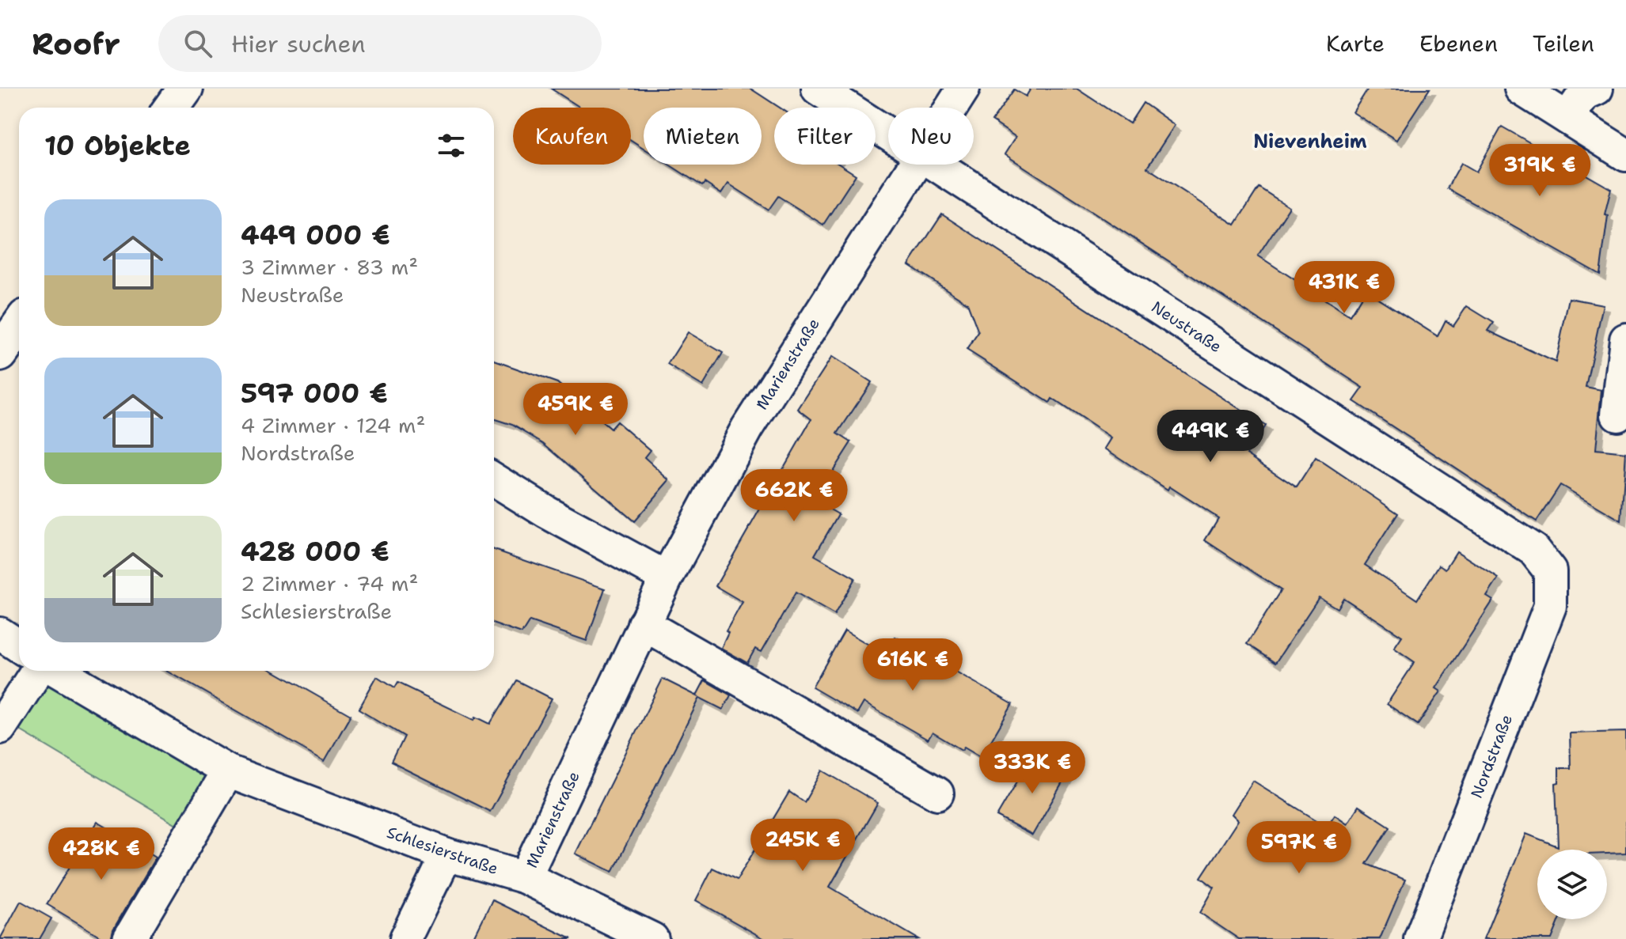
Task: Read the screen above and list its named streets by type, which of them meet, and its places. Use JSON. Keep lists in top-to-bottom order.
{
  "streets": {
    "street": [
      "Neustraße",
      "Marienstraße",
      "Nordstraße",
      "Schlesierstraße"
    ]
  },
  "crossings": [
    ["Neustraße", "Nordstraße"],
    ["Marienstraße", "Schlesierstraße"]
  ],
  "districts": ["Nievenheim"],
  "page": {
    "header": "Roofr",
    "search": "Hier suchen",
    "nav": ["Karte", "Ebenen", "Teilen"],
    "chip": [
      "Kaufen",
      "Mieten",
      "Filter",
      "Neu"
    ],
    "heading": "10 Objekte",
    "price": [
      "319K €",
      "431K €",
      "459K €",
      "449K €",
      "662K €",
      "616K €",
      "333K €",
      "245K €",
      "597K €",
      "428K €"
    ],
    "list": [
      {
        "name": "449 000 €",
        "note": "3 Zimmer · 83 m² · Neustraße"
      },
      {
        "name": "597 000 €",
        "note": "4 Zimmer · 124 m² · Nordstraße"
      },
      {
        "name": "428 000 €",
        "note": "2 Zimmer · 74 m² · Schlesierstraße"
      }
    ]
  }
}
